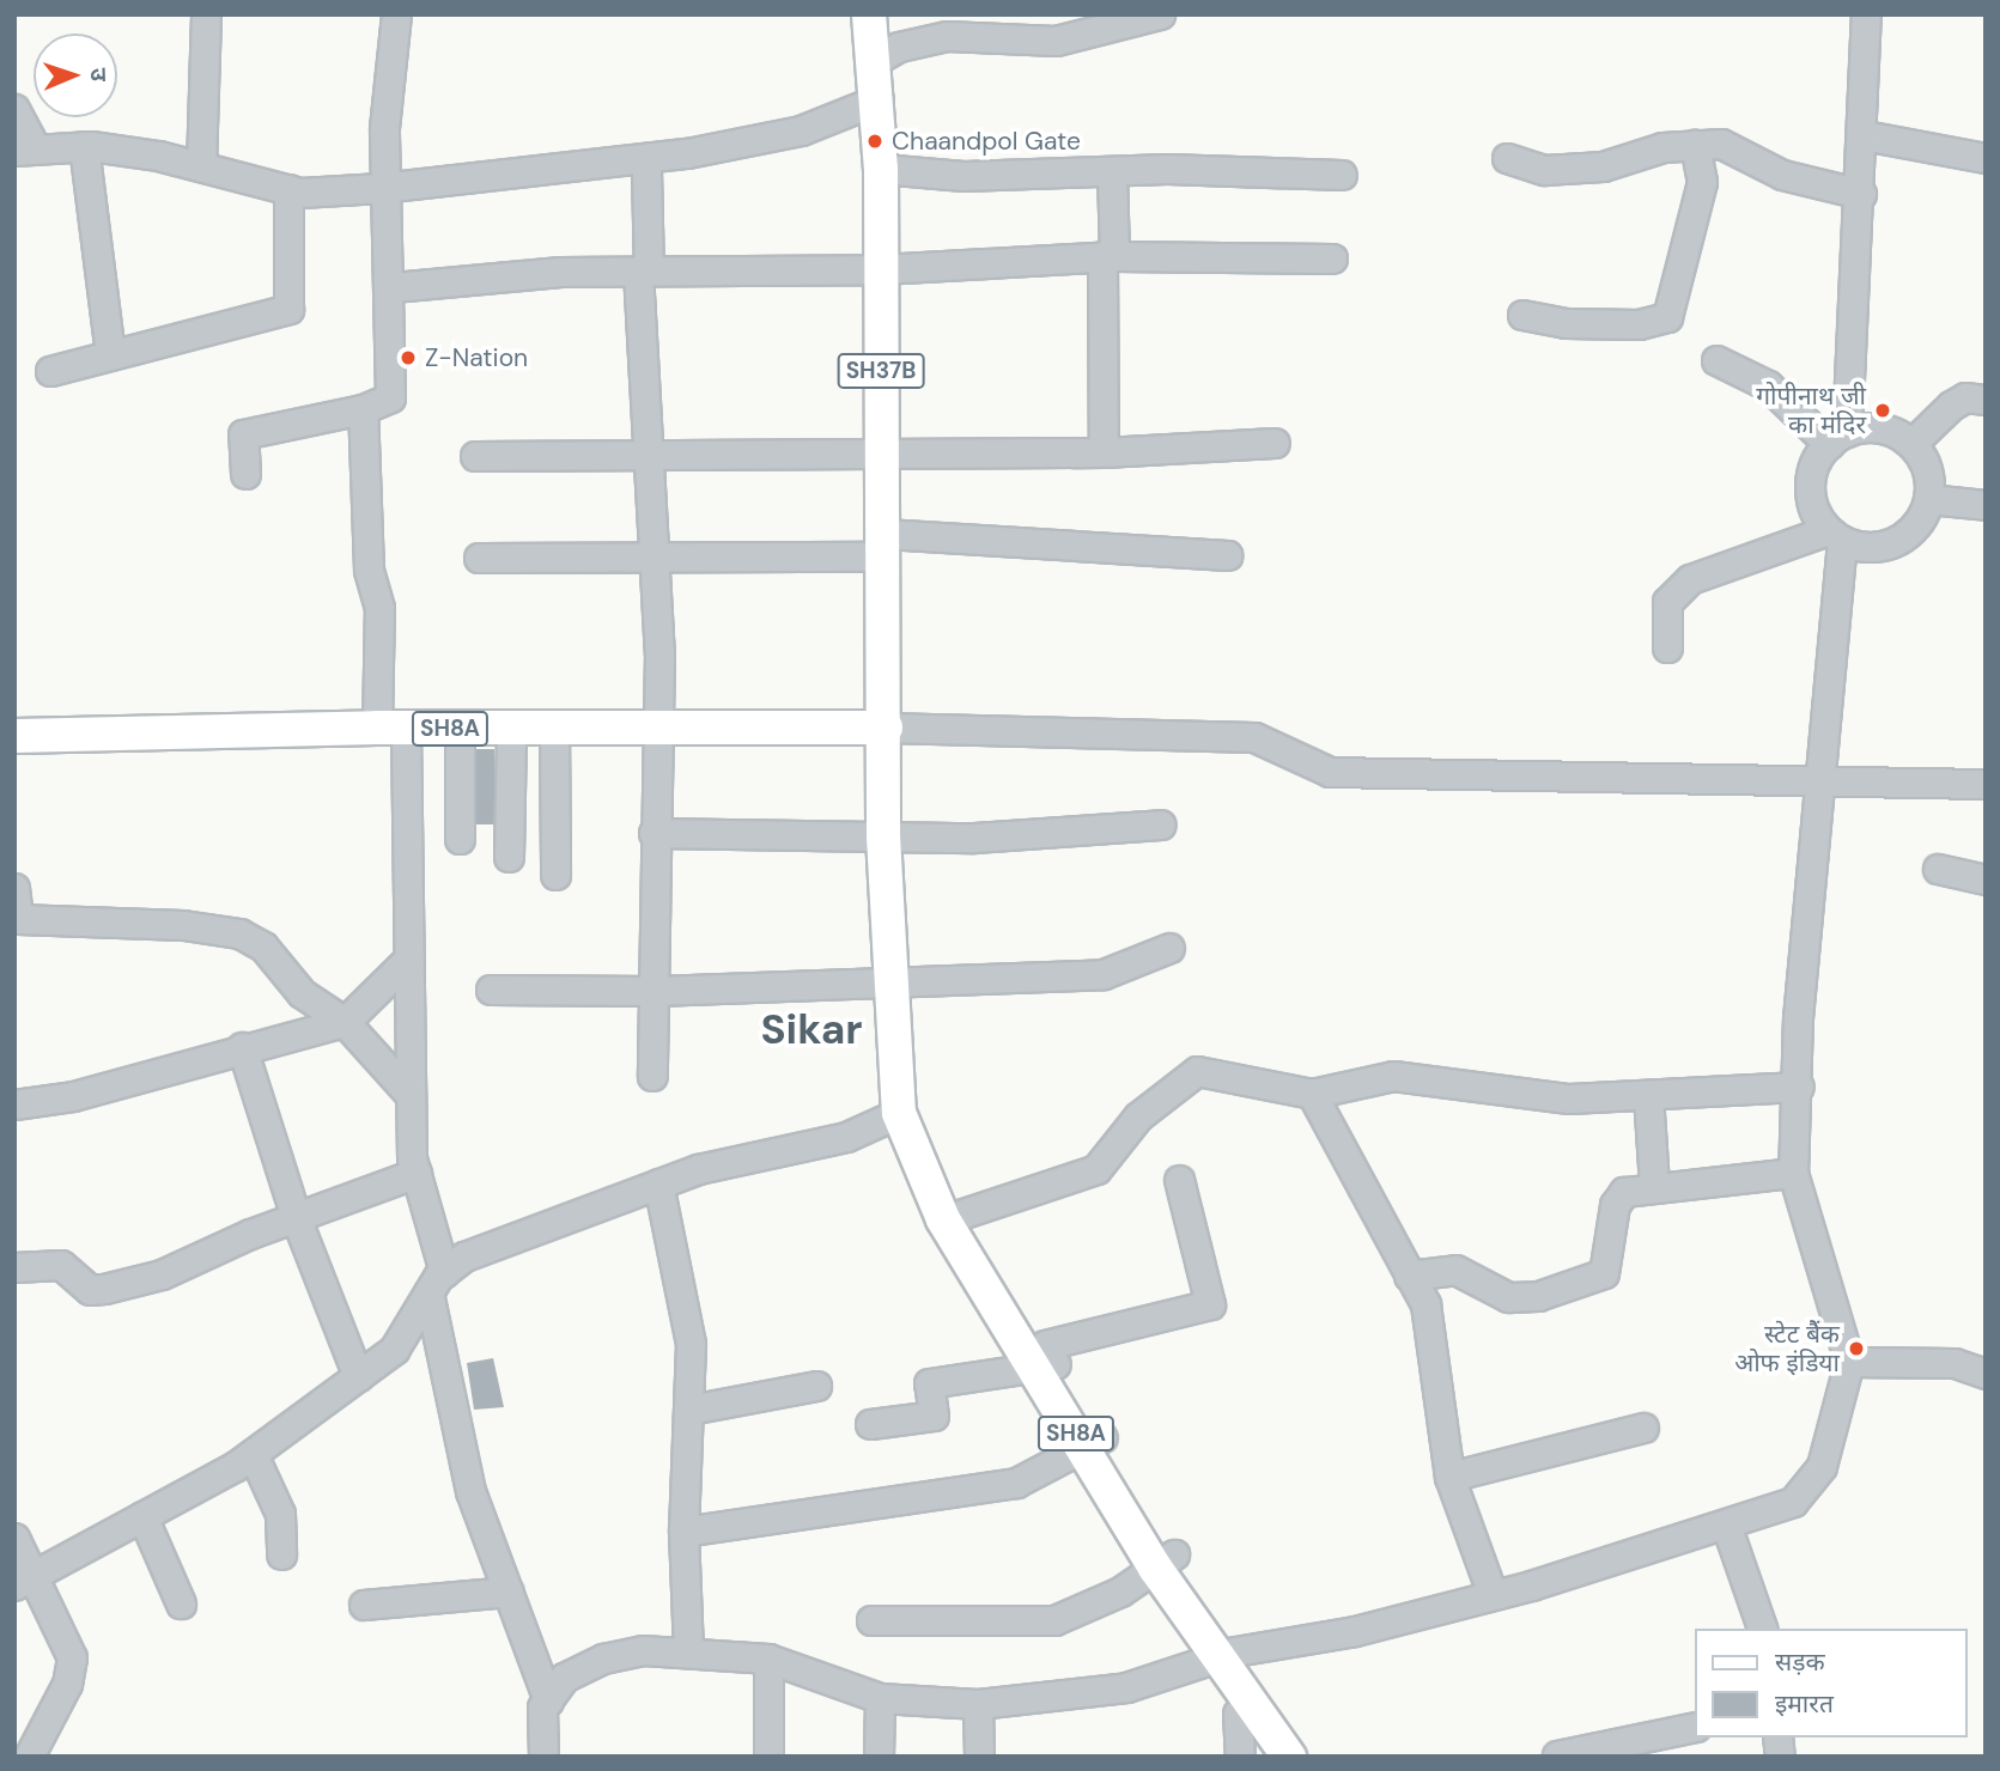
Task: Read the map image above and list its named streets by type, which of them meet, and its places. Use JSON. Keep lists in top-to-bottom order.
{
  "streets": {
    "main road": ["SH37B", "SH8A"]
  },
  "crossings": [
    ["SH37B", "SH8A"]
  ],
  "districts": ["Sikar"],
  "places": [
    "Chaandpol Gate",
    "Z-Nation",
    "गोपीनाथ जी का मंदिर",
    "स्टेट बेैंक ओफ इंडिया"
  ],
  "legend": ["सड़क", "इमारत"],
  "north": "right"
}
